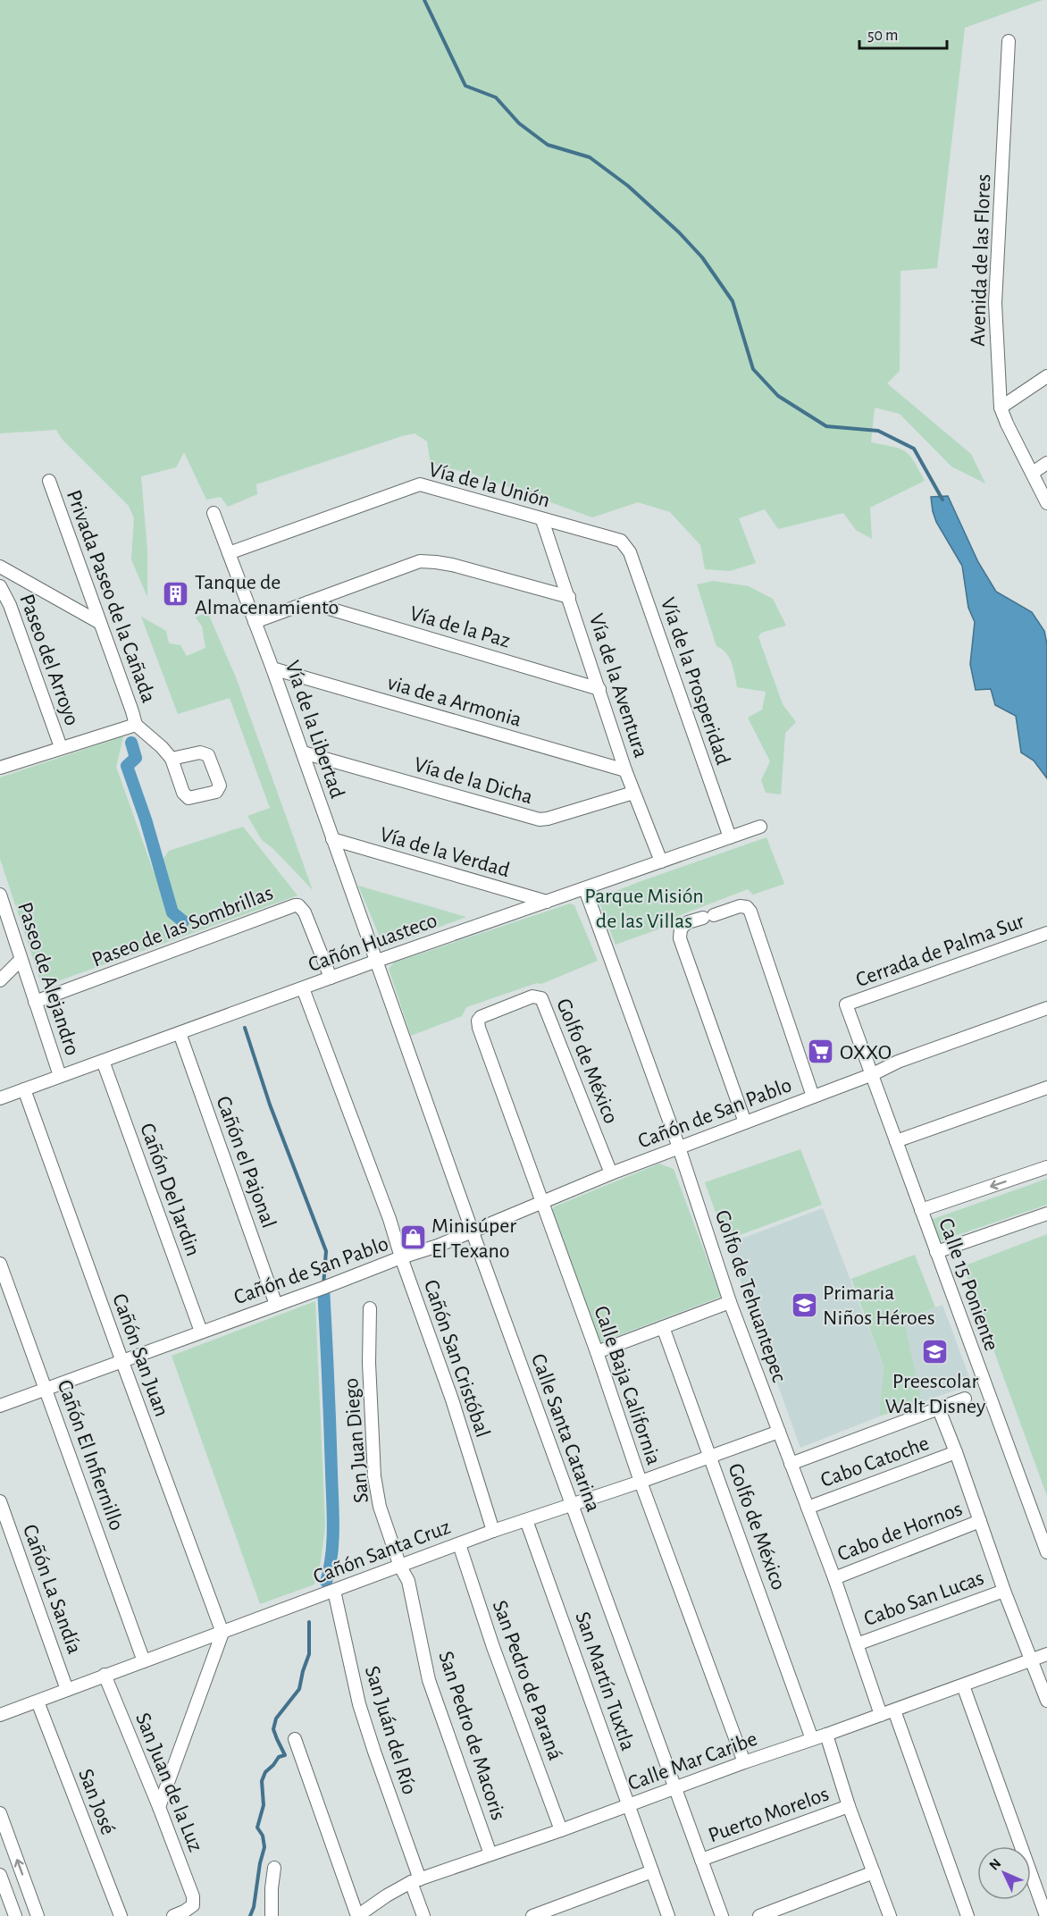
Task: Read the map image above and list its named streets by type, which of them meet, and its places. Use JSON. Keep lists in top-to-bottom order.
{
  "streets": {
    "street": [
      "Avenida de las Flores",
      "Vía de la Unión",
      "Privada Paseo de la Cañada",
      "Vía de la Paz",
      "Paseo del Arroyo",
      "Vía de la Prosperidad",
      "Vía de la Aventura",
      "via de a Armonia",
      "Vía de la Libertad",
      "Vía de la Dicha",
      "Vía de la Verdad",
      "Paseo de las Sombrillas",
      "Cañón Huasteco",
      "Cerrada de Palma Sur",
      "Paseo de Alejandro",
      "Golfo de México",
      "Cañón de San Pablo",
      "Cañón el Pajonal",
      "Cañón Del Jardin",
      "Calle 15 Poniente",
      "Golfo de Tehuantepec",
      "Cañón San Juan",
      "Cañón San Cristóbal",
      "Calle Baja California",
      "Calle Santa Catarina",
      "San Juan Diego",
      "Cañón El Infiernillo",
      "Cabo Catoche",
      "Cabo de Hornos",
      "Cañón Santa Cruz",
      "Cañón La Sandía",
      "Cabo San Lucas",
      "San Pedro de Paraná",
      "San Martín Tuxtla",
      "San Juán del Río",
      "San Pedro de Macoris",
      "Calle Mar Caribe",
      "San Juan de la Luz",
      "San José",
      "Puerto Morelos"
    ]
  },
  "crossings": [
    ["Vía de la Unión", "Vía de la Prosperidad"],
    ["Vía de la Unión", "Vía de la Aventura"],
    ["Vía de la Unión", "Vía de la Libertad"],
    ["Vía de la Paz", "Vía de la Aventura"],
    ["Vía de la Prosperidad", "Cañón Huasteco"],
    ["Vía de la Aventura", "via de a Armonia"],
    ["Vía de la Aventura", "Vía de la Dicha"],
    ["Vía de la Aventura", "Cañón Huasteco"],
    ["via de a Armonia", "Vía de la Libertad"],
    ["Vía de la Libertad", "Vía de la Dicha"],
    ["Vía de la Libertad", "Vía de la Verdad"],
    ["Vía de la Libertad", "Cañón Huasteco"],
    ["Vía de la Libertad", "Calle Santa Catarina"],
    ["Vía de la Verdad", "Cañón Huasteco"],
    ["Paseo de las Sombrillas", "Cañón Huasteco"],
    ["Paseo de las Sombrillas", "Paseo de Alejandro"],
    ["Cañón Huasteco", "Paseo de Alejandro"],
    ["Cañón Huasteco", "Cañón el Pajonal"],
    ["Cañón Huasteco", "Cañón Del Jardin"],
    ["Cañón Huasteco", "Golfo de Tehuantepec"],
    ["Cañón Huasteco", "Cañón San Juan"],
    ["Cañón Huasteco", "Cañón San Cristóbal"],
    ["Cañón Huasteco", "Calle Santa Catarina"],
    ["Cerrada de Palma Sur", "Calle 15 Poniente"],
    ["Golfo de México", "Cañón de San Pablo"],
    ["Golfo de México", "Calle Baja California"],
    ["Golfo de México", "Cañón Santa Cruz"],
    ["Golfo de México", "Calle Mar Caribe"],
    ["Cañón de San Pablo", "Cañón el Pajonal"],
    ["Cañón de San Pablo", "Cañón Del Jardin"],
    ["Cañón de San Pablo", "Calle 15 Poniente"],
    ["Cañón de San Pablo", "Golfo de Tehuantepec"],
    ["Cañón de San Pablo", "Cañón San Juan"],
    ["Cañón de San Pablo", "Cañón San Cristóbal"],
    ["Cañón de San Pablo", "Calle Baja California"],
    ["Cañón de San Pablo", "Calle Santa Catarina"],
    ["Cañón de San Pablo", "Cañón El Infiernillo"],
    ["Golfo de Tehuantepec", "Cabo Catoche"],
    ["Golfo de Tehuantepec", "Cabo de Hornos"],
    ["Golfo de Tehuantepec", "Cañón Santa Cruz"],
    ["Golfo de Tehuantepec", "Cabo San Lucas"],
    ["Golfo de Tehuantepec", "Calle Mar Caribe"],
    ["Cañón San Juan", "Cañón Santa Cruz"],
    ["Cañón San Cristóbal", "Cañón Santa Cruz"],
    ["Calle Baja California", "Cañón Santa Cruz"],
    ["Calle Baja California", "Calle Mar Caribe"],
    ["Calle Santa Catarina", "Cañón Santa Cruz"],
    ["Calle Santa Catarina", "Calle Mar Caribe"],
    ["Calle Santa Catarina", "Puerto Morelos"],
    ["San Juan Diego", "Cañón Santa Cruz"],
    ["San Juan Diego", "San Pedro de Macoris"],
    ["Cañón El Infiernillo", "Cañón Santa Cruz"],
    ["Cañón Santa Cruz", "Cañón La Sandía"],
    ["Cañón Santa Cruz", "San Pedro de Paraná"],
    ["Cañón Santa Cruz", "San Martín Tuxtla"],
    ["Cañón Santa Cruz", "San Juán del Río"],
    ["Cañón Santa Cruz", "San Pedro de Macoris"],
    ["Cañón Santa Cruz", "San Juan de la Luz"],
    ["Cañón Santa Cruz", "San José"],
    ["San Pedro de Paraná", "Calle Mar Caribe"],
    ["San Martín Tuxtla", "Calle Mar Caribe"],
    ["San Juán del Río", "Calle Mar Caribe"],
    ["San Pedro de Macoris", "Calle Mar Caribe"]
  ],
  "parks": ["Parque Misión de las Villas"],
  "places": {
    "building": ["Tanque de Almacenamiento"],
    "supermarket": ["OXXO"],
    "shop": ["Minisúper El Texano"],
    "school or university": ["Primaria Niños Héroes", "Preescolar Walt Disney"]
  },
  "scale_bar": "50 m",
  "north": "top left"
}
